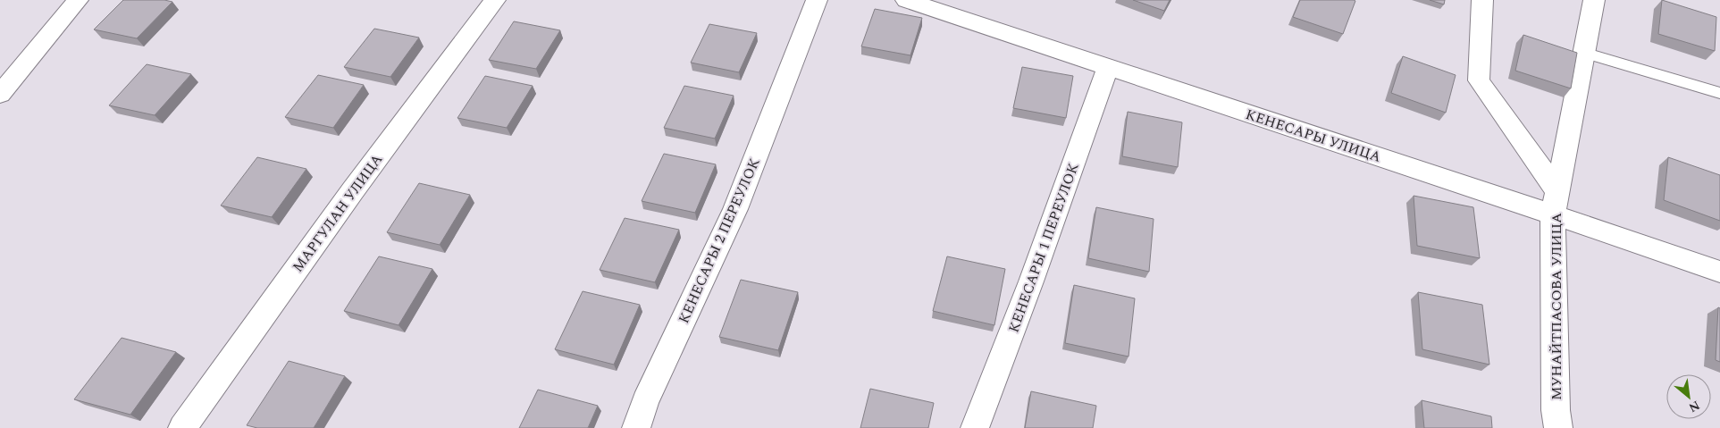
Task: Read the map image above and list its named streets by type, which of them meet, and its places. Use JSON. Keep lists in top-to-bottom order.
{
  "streets": {
    "street": [
      "КЕНЕСАРЫ УЛИЦА",
      "МАРГУЛАН УЛИЦА",
      "КЕНЕСАРЫ 2 ПЕРЕУЛОК",
      "КЕНЕСАРЫ 1 ПЕРЕУЛОК",
      "МУНАЙТПАСОВА УЛИЦА"
    ]
  },
  "crossings": [
    ["КЕНЕСАРЫ УЛИЦА", "КЕНЕСАРЫ 1 ПЕРЕУЛОК"],
    ["КЕНЕСАРЫ УЛИЦА", "МУНАЙТПАСОВА УЛИЦА"]
  ],
  "north": "bottom right"
}
